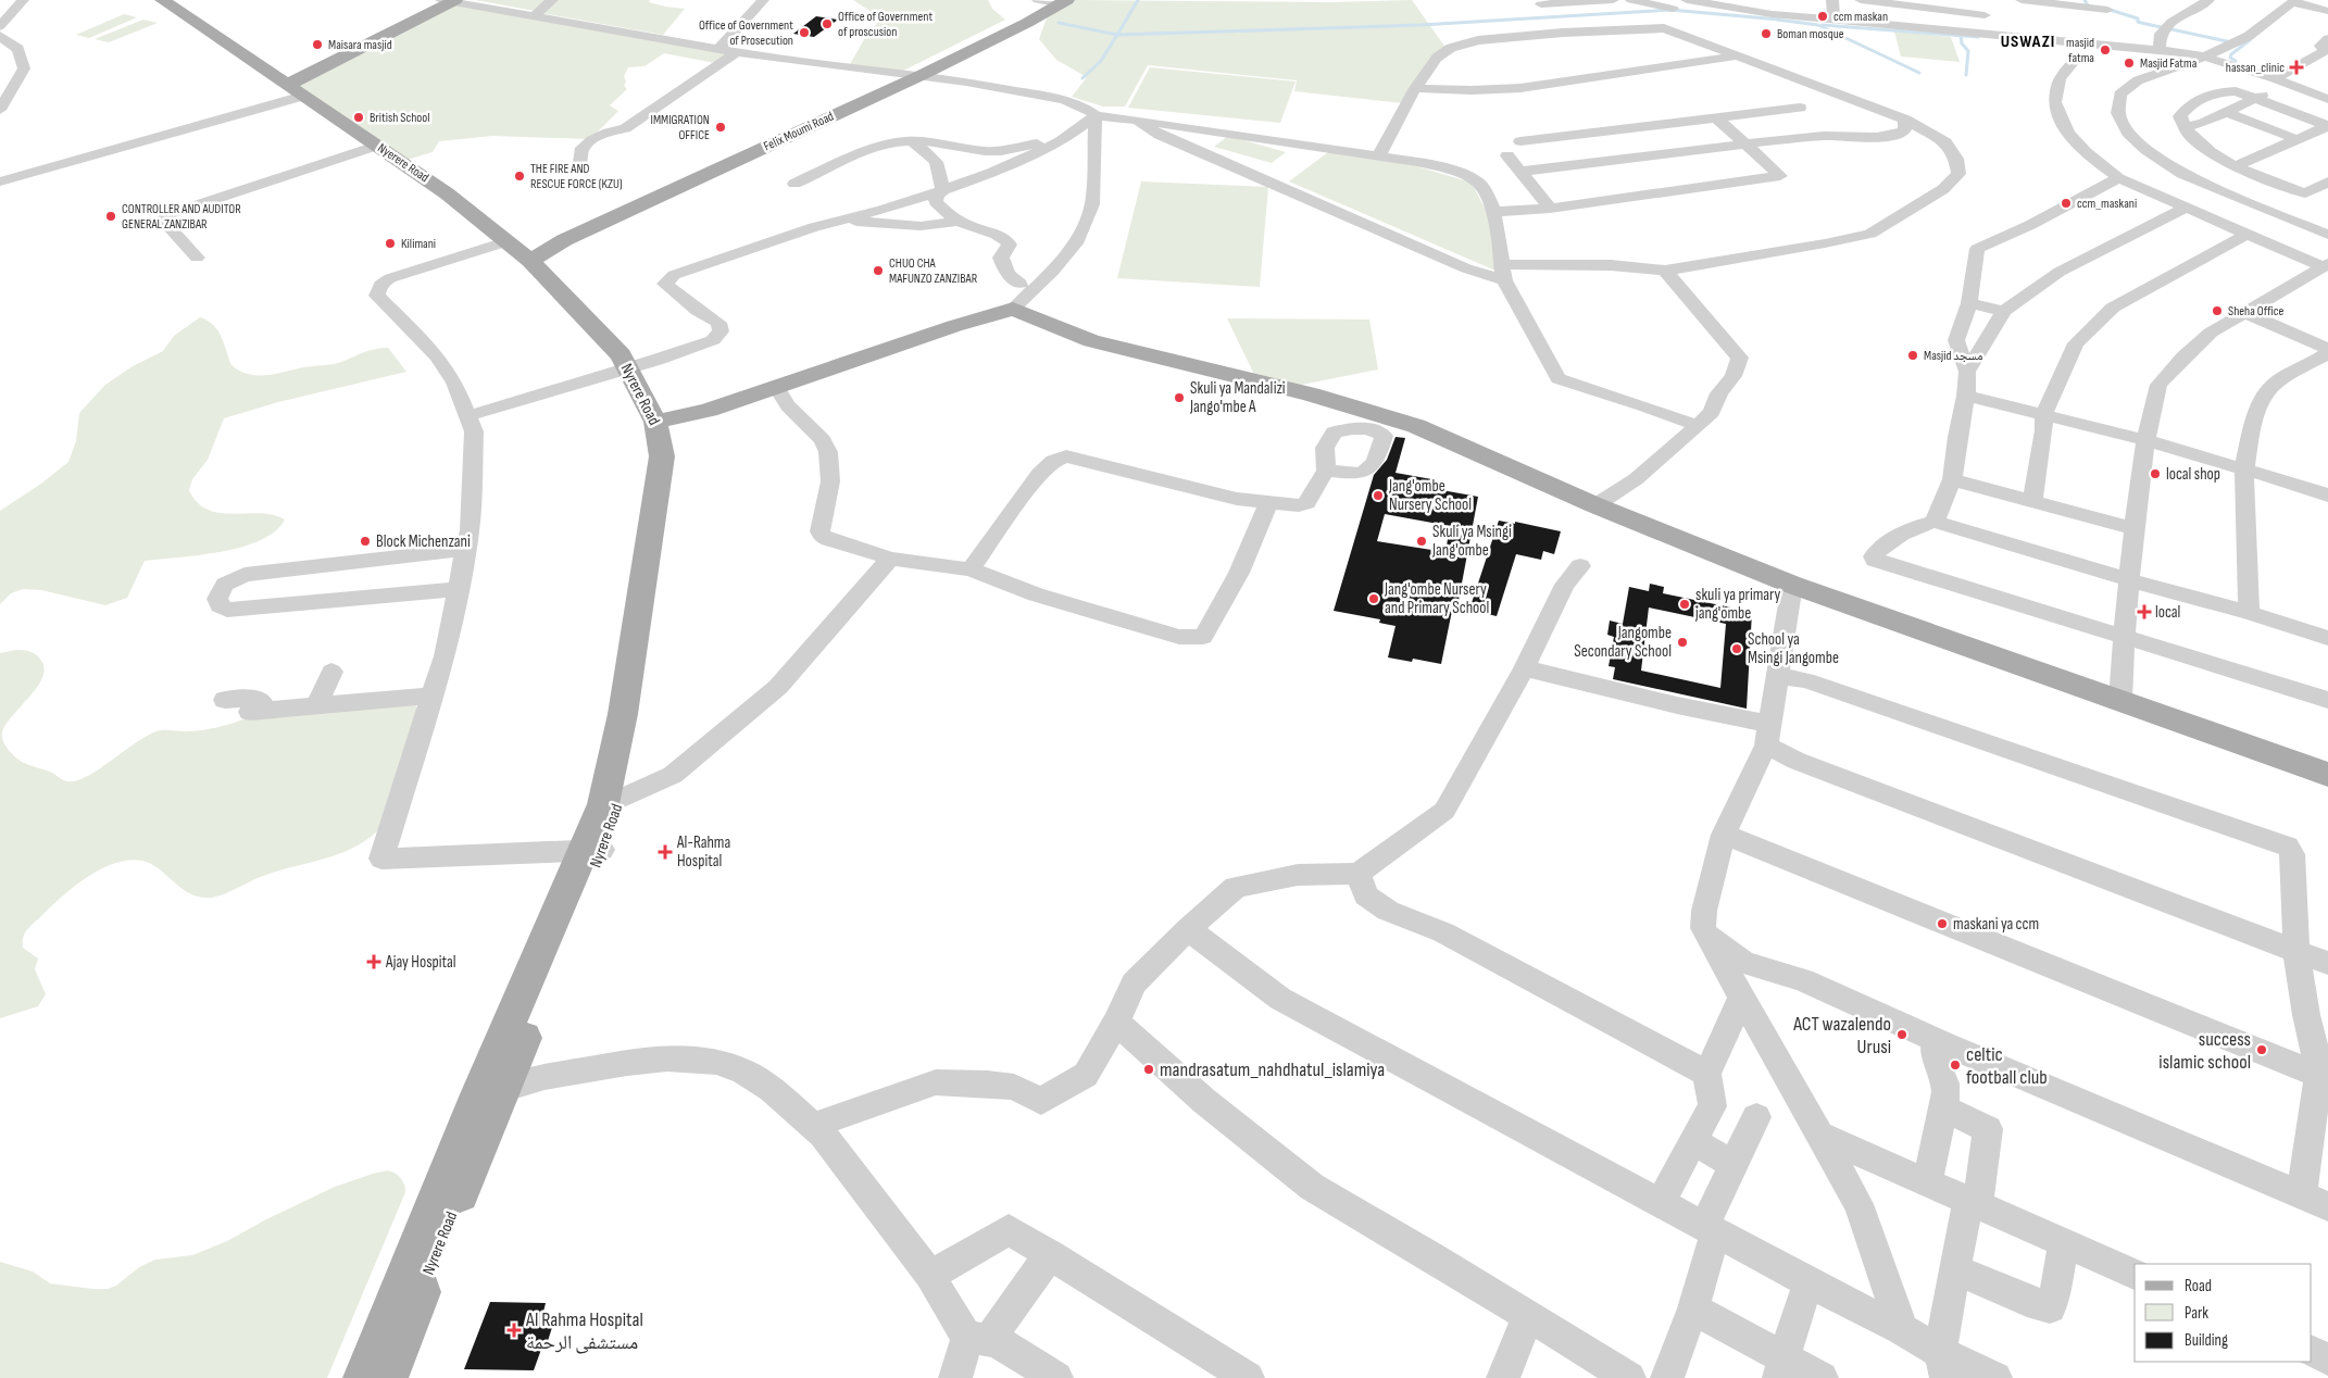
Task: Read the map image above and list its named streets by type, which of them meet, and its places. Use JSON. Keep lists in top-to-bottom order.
{
  "streets": {
    "main road": ["Felix Moumi Road", "Nyerere Road", "Nyrere Road"]
  },
  "crossings": [
    ["Felix Moumi Road", "Nyerere Road"],
    ["Nyerere Road", "Nyrere Road"]
  ],
  "districts": ["USWAZI"],
  "places": {
    "other": [
      "ccm maskan",
      "Office of Government of proscusion",
      "Office of Government of Prosecution",
      "Boman mosque",
      "Maisara masjid",
      "masjid fatma",
      "Masjid Fatma",
      "British School",
      "IMMIGRATION OFFICE",
      "THE FIRE AND RESCUE FORCE (KZU)",
      "ccm_maskani",
      "CONTROLLER AND AUDITOR GENERAL ZANZIBAR",
      "Kilimani",
      "CHUO CHA MAFUNZO ZANZIBAR",
      "Sheha Office",
      "Masjid مسجد",
      "Skuli ya Mandalizi Jango'mbe A",
      "local shop",
      "Jang'ombe Nursery School",
      "Block Michenzani",
      "Skuli ya Msingi Jang'ombe",
      "Jang'ombe Nursery and Primary School",
      "skuli ya primary jang'ombe",
      "Jangombe Secondary School",
      "School ya Msingi Jangombe",
      "maskani ya ccm",
      "ACT wazalendo Urusi",
      "success islamic school",
      "celtic football club",
      "mandrasatum_nahdhatul_islamiya"
    ],
    "health": [
      "hassan_clinic",
      "local",
      "Al-Rahma Hospital",
      "Ajay Hospital",
      "Al Rahma Hospital مستشفى الرحمة"
    ]
  },
  "legend": ["Road", "Park", "Building"]
}
